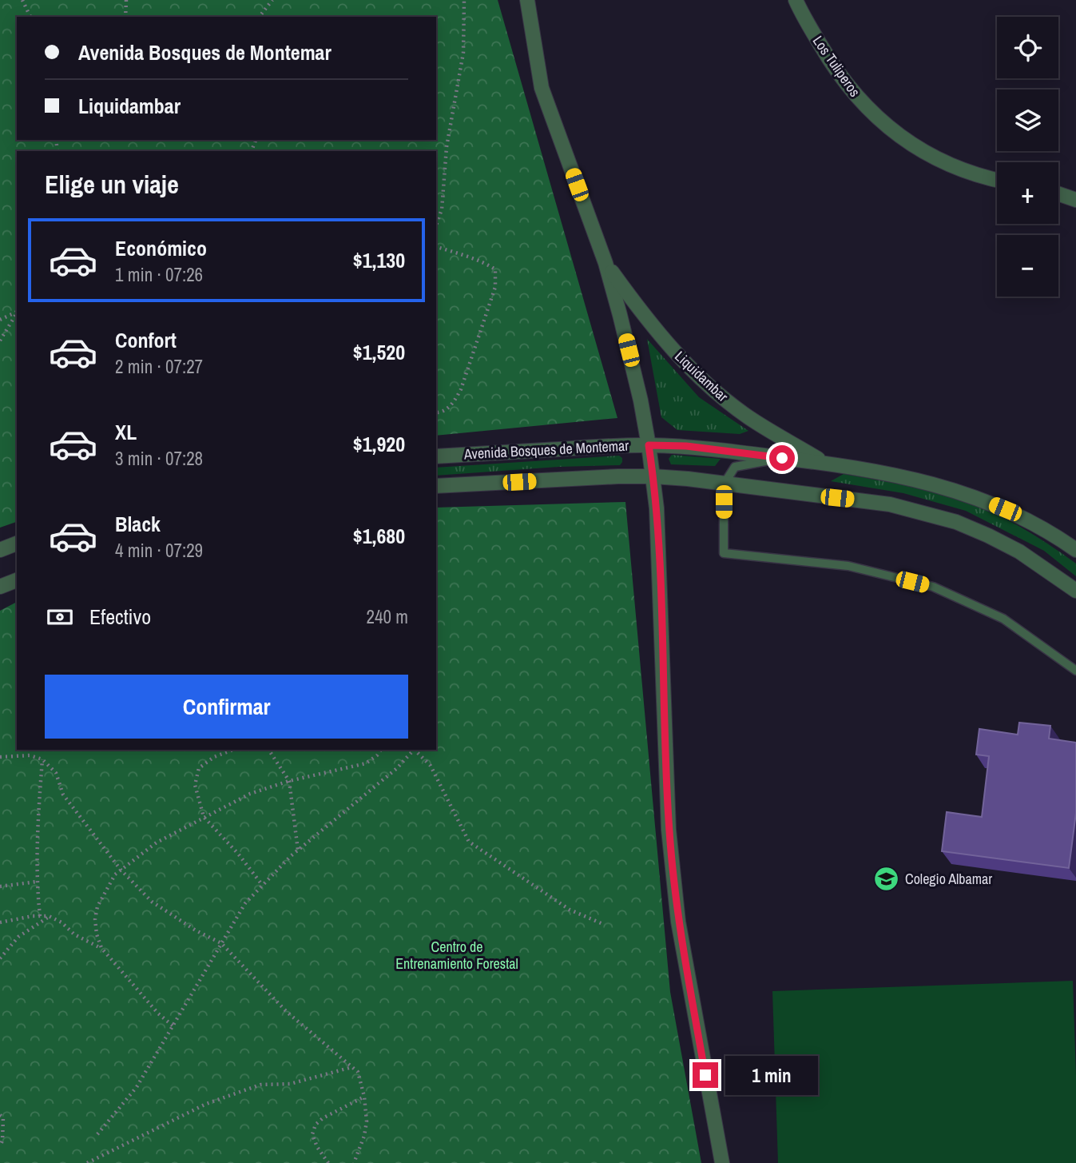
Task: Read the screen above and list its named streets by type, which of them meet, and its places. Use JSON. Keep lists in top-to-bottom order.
{
  "streets": {
    "street": ["Los Tuliperos", "Liquidambar", "Avenida Bosques de Montemar"]
  },
  "crossings": [
    ["Liquidambar", "Avenida Bosques de Montemar"]
  ],
  "parks": ["Centro de Entrenamiento Forestal"],
  "places": {
    "school or university": ["Colegio Albamar"]
  },
  "page": {
    "map_buttons": ["+", "−"],
    "banner": ["Avenida Bosques de Montemar", "Liquidambar"],
    "heading": "Elige un viaje",
    "list": [
      {
        "name": "Económico",
        "note": "1 min · 07:26",
        "value": "$1,130"
      },
      {
        "name": "Confort",
        "note": "2 min · 07:27",
        "value": "$1,520"
      },
      {
        "name": "XL",
        "note": "3 min · 07:28",
        "value": "$1,920"
      },
      {
        "name": "Black",
        "note": "4 min · 07:29",
        "value": "$1,680"
      }
    ],
    "pay": ["Efectivo", "240 m"],
    "buttons": "Confirmar",
    "bubble": "1 min"
  }
}
